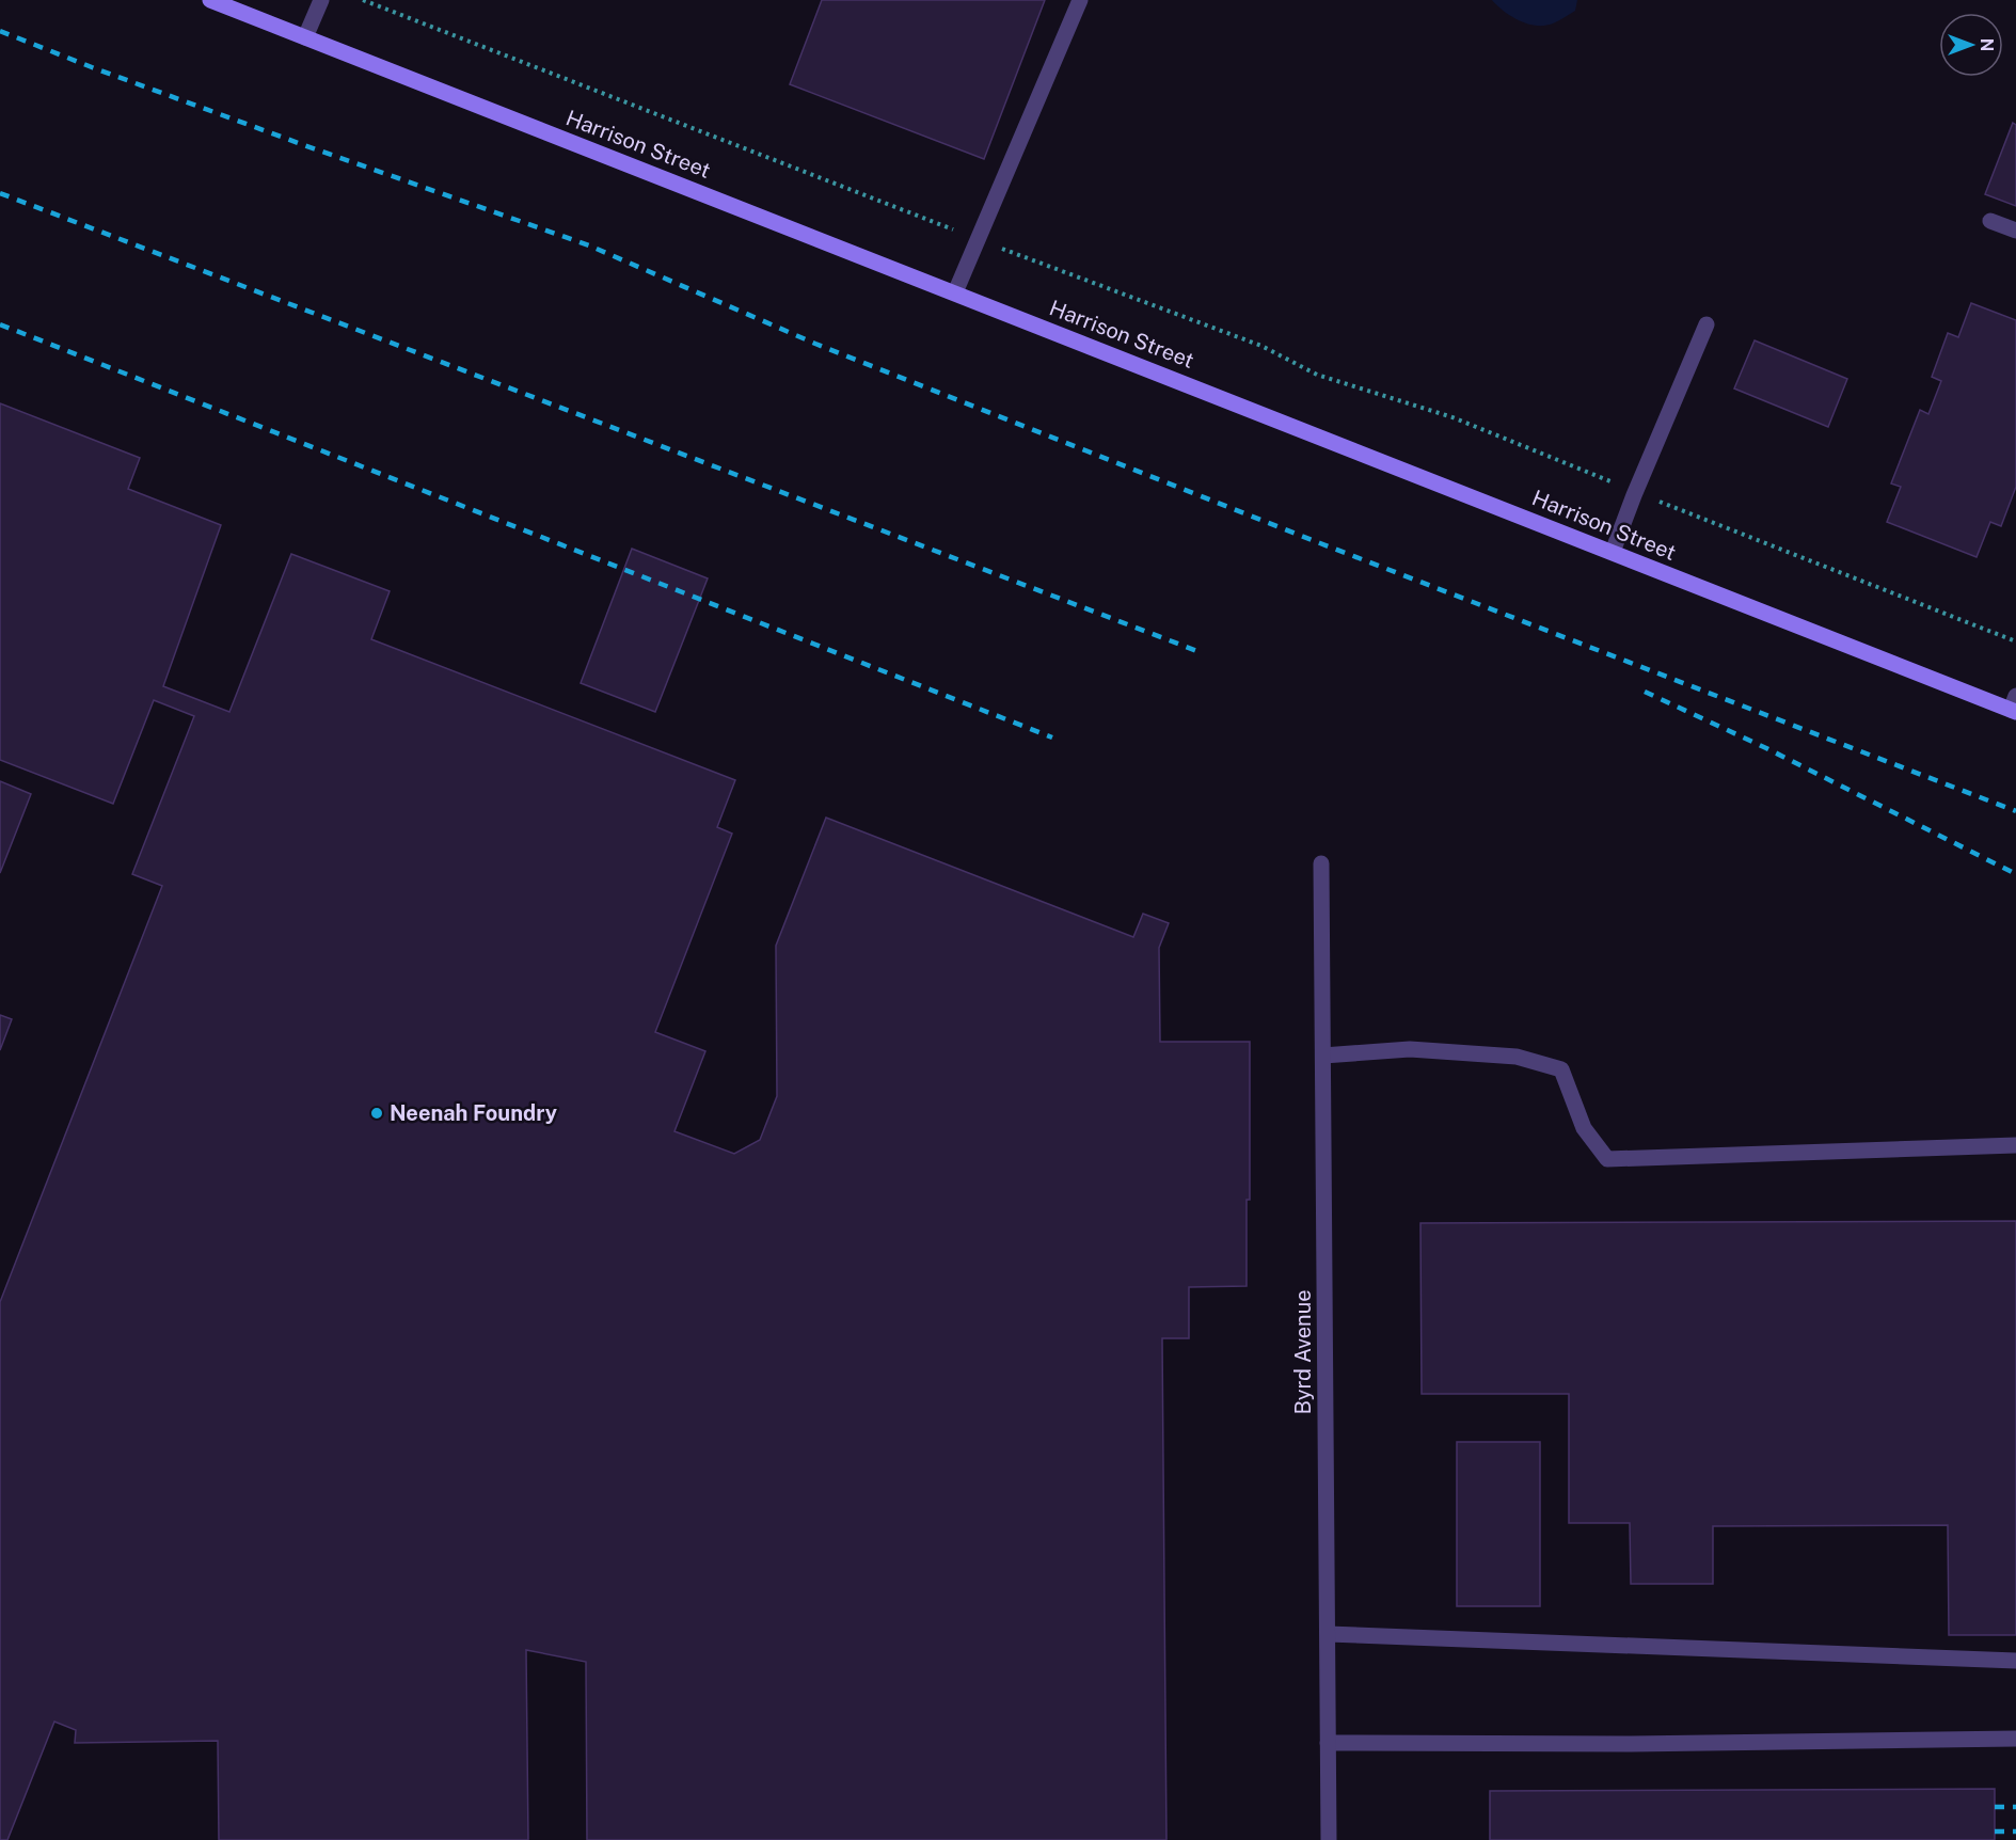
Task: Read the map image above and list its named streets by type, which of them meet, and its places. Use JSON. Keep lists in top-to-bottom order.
{
  "streets": {
    "main road": ["Harrison Street"],
    "street": ["Byrd Avenue"]
  },
  "places": ["Neenah Foundry"],
  "north": "right"
}
